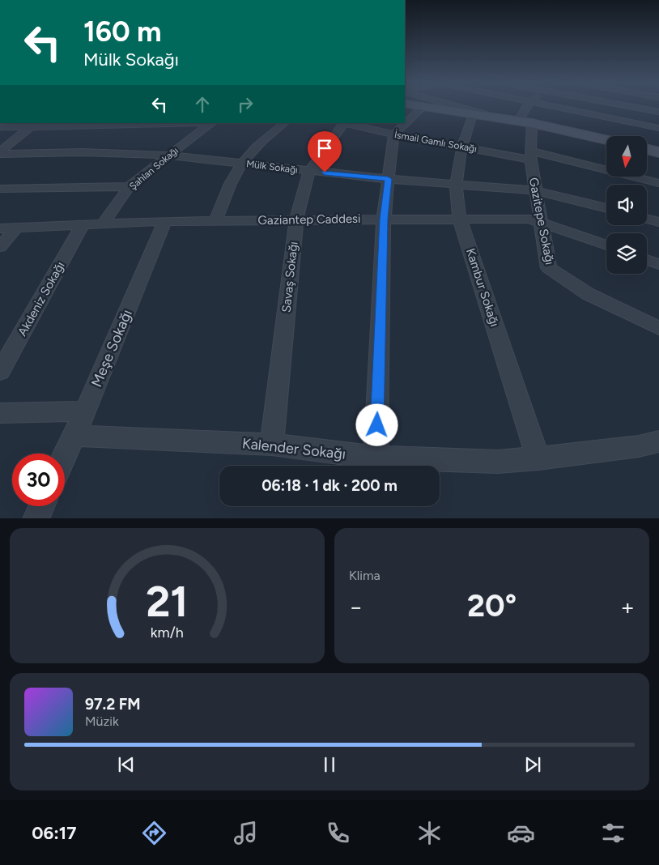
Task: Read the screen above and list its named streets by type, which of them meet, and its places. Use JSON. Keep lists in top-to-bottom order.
{
  "streets": {
    "street": [
      "İsmail Gamlı Sokağı",
      "Mülk Sokağı",
      "Şahlan Sokağı",
      "Gaziantep Caddesi",
      "Gazitepe Sokağı",
      "Savaş Sokağı",
      "Kambur Sokağı",
      "Akdeniz Sokağı",
      "Meşe Sokağı",
      "Kalender Sokağı"
    ]
  },
  "crossings": [
    ["İsmail Gamlı Sokağı", "Gazitepe Sokağı"],
    ["İsmail Gamlı Sokağı", "Savaş Sokağı"],
    ["İsmail Gamlı Sokağı", "Kambur Sokağı"],
    ["Mülk Sokağı", "Şahlan Sokağı"],
    ["Mülk Sokağı", "Gazitepe Sokağı"],
    ["Mülk Sokağı", "Savaş Sokağı"],
    ["Mülk Sokağı", "Kambur Sokağı"],
    ["Şahlan Sokağı", "Gaziantep Caddesi"],
    ["Gaziantep Caddesi", "Gazitepe Sokağı"],
    ["Gaziantep Caddesi", "Savaş Sokağı"],
    ["Gaziantep Caddesi", "Kambur Sokağı"],
    ["Gaziantep Caddesi", "Akdeniz Sokağı"],
    ["Gaziantep Caddesi", "Meşe Sokağı"],
    ["Savaş Sokağı", "Kalender Sokağı"],
    ["Kambur Sokağı", "Kalender Sokağı"],
    ["Meşe Sokağı", "Kalender Sokağı"]
  ],
  "north": "bottom",
  "page": {
    "turn": ["160 m", "Mülk Sokağı"],
    "limit": "30",
    "trip": "06:18 · 1 dk · 200 m",
    "tile": "Klima",
    "heat": ["−", "20°", "+"],
    "song": ["97.2 FM", "Müzik"],
    "tabs": "06:17",
    "gauge": ["21", "km/h"]
  }
}
